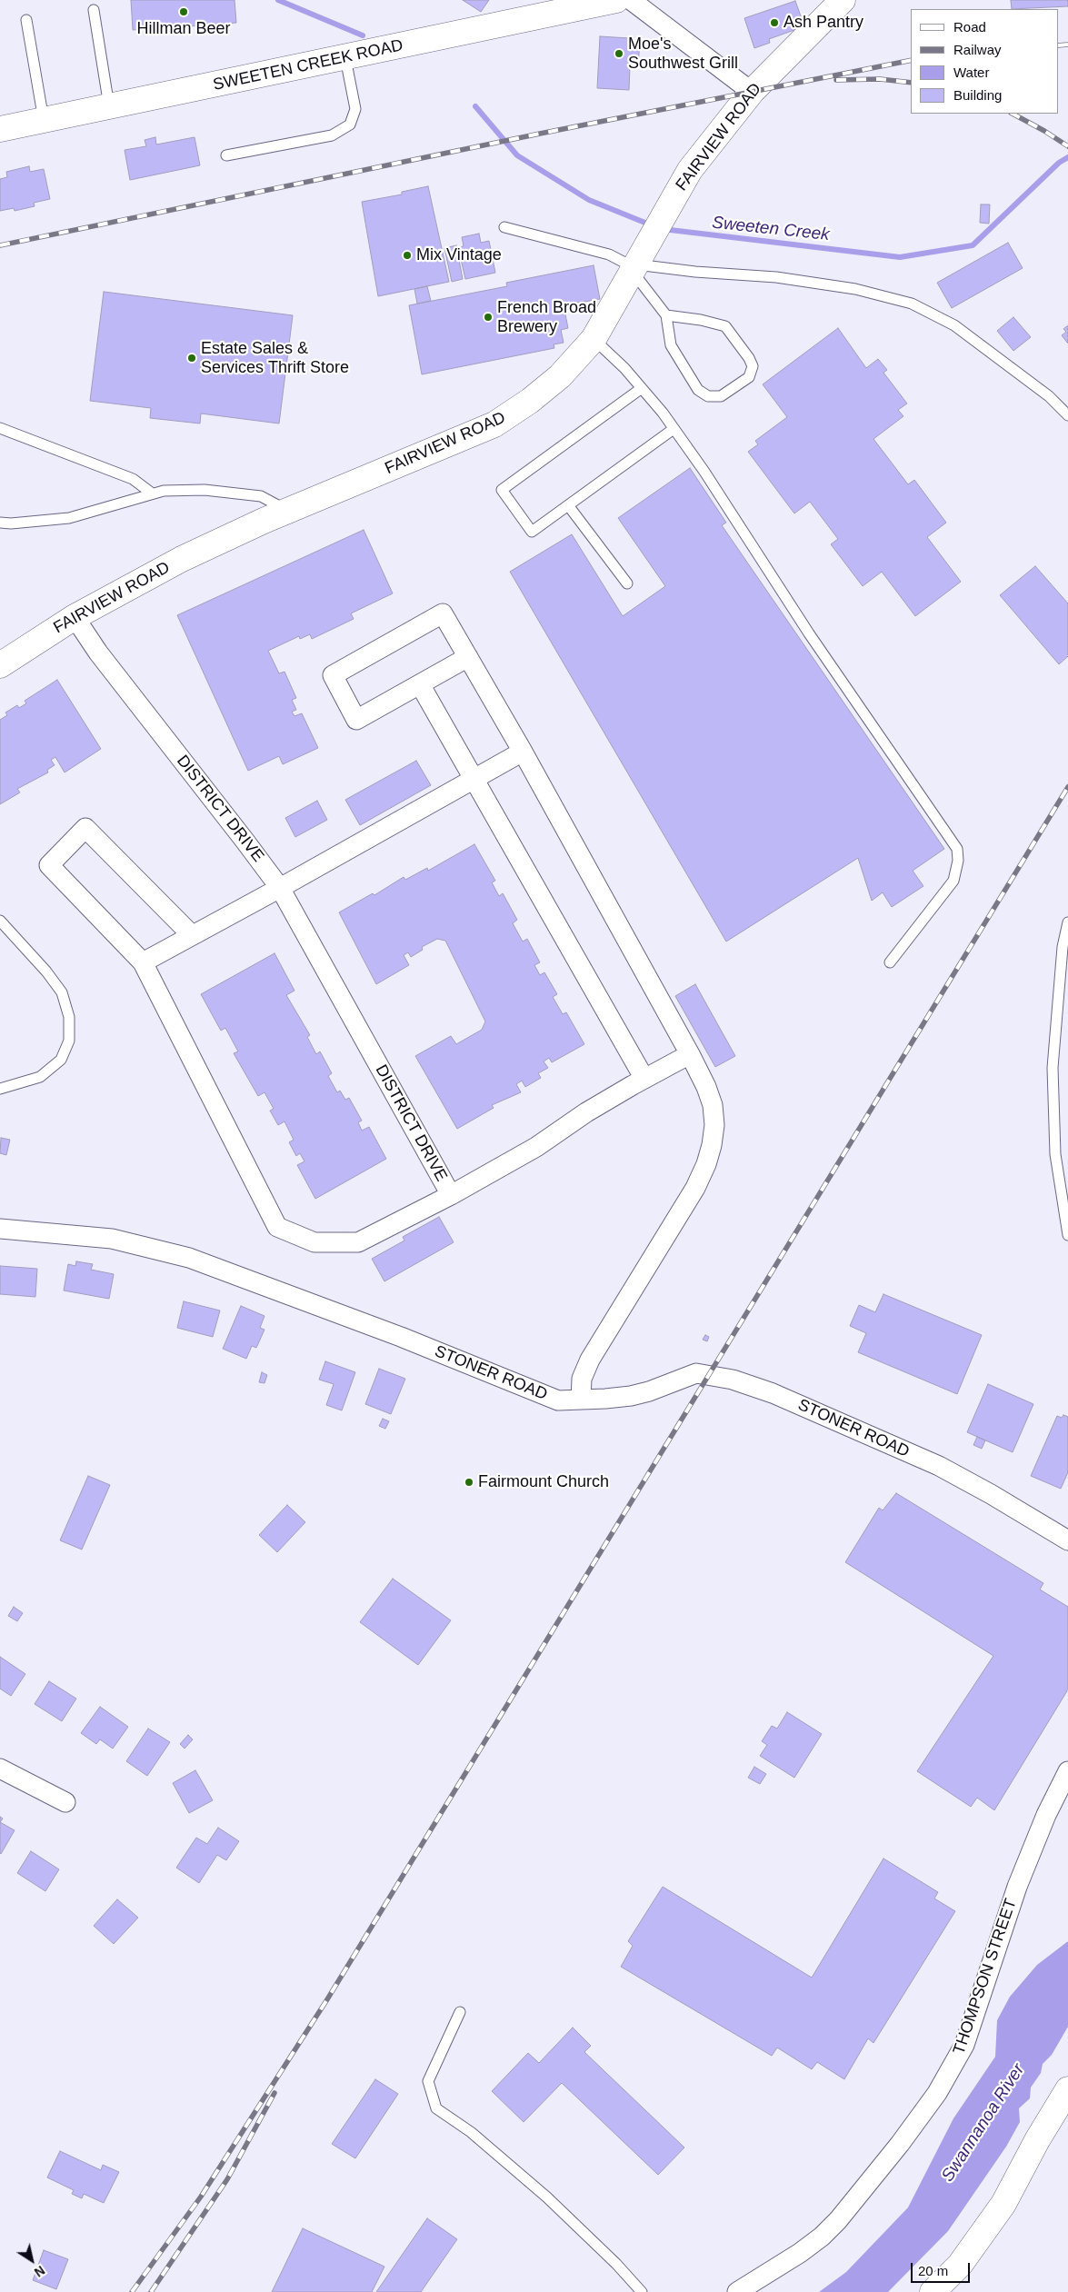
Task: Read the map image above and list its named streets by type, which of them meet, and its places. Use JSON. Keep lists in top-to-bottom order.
{
  "streets": {
    "main road": ["SWEETEN CREEK ROAD", "FAIRVIEW ROAD"],
    "street": ["DISTRICT DRIVE", "STONER ROAD", "THOMPSON STREET"]
  },
  "crossings": [
    ["FAIRVIEW ROAD", "DISTRICT DRIVE"]
  ],
  "water": ["Sweeten Creek", "Swannanoa River"],
  "places": [
    "Hillman Beer",
    "Ash Pantry",
    "Moe's Southwest Grill",
    "Mix Vintage",
    "French Broad Brewery",
    "Estate Sales & Services Thrift Store",
    "Fairmount Church"
  ],
  "legend": [
    "Road",
    "Railway",
    "Water",
    "Building"
  ],
  "scale_bar": "20 m",
  "north": "bottom right"
}
